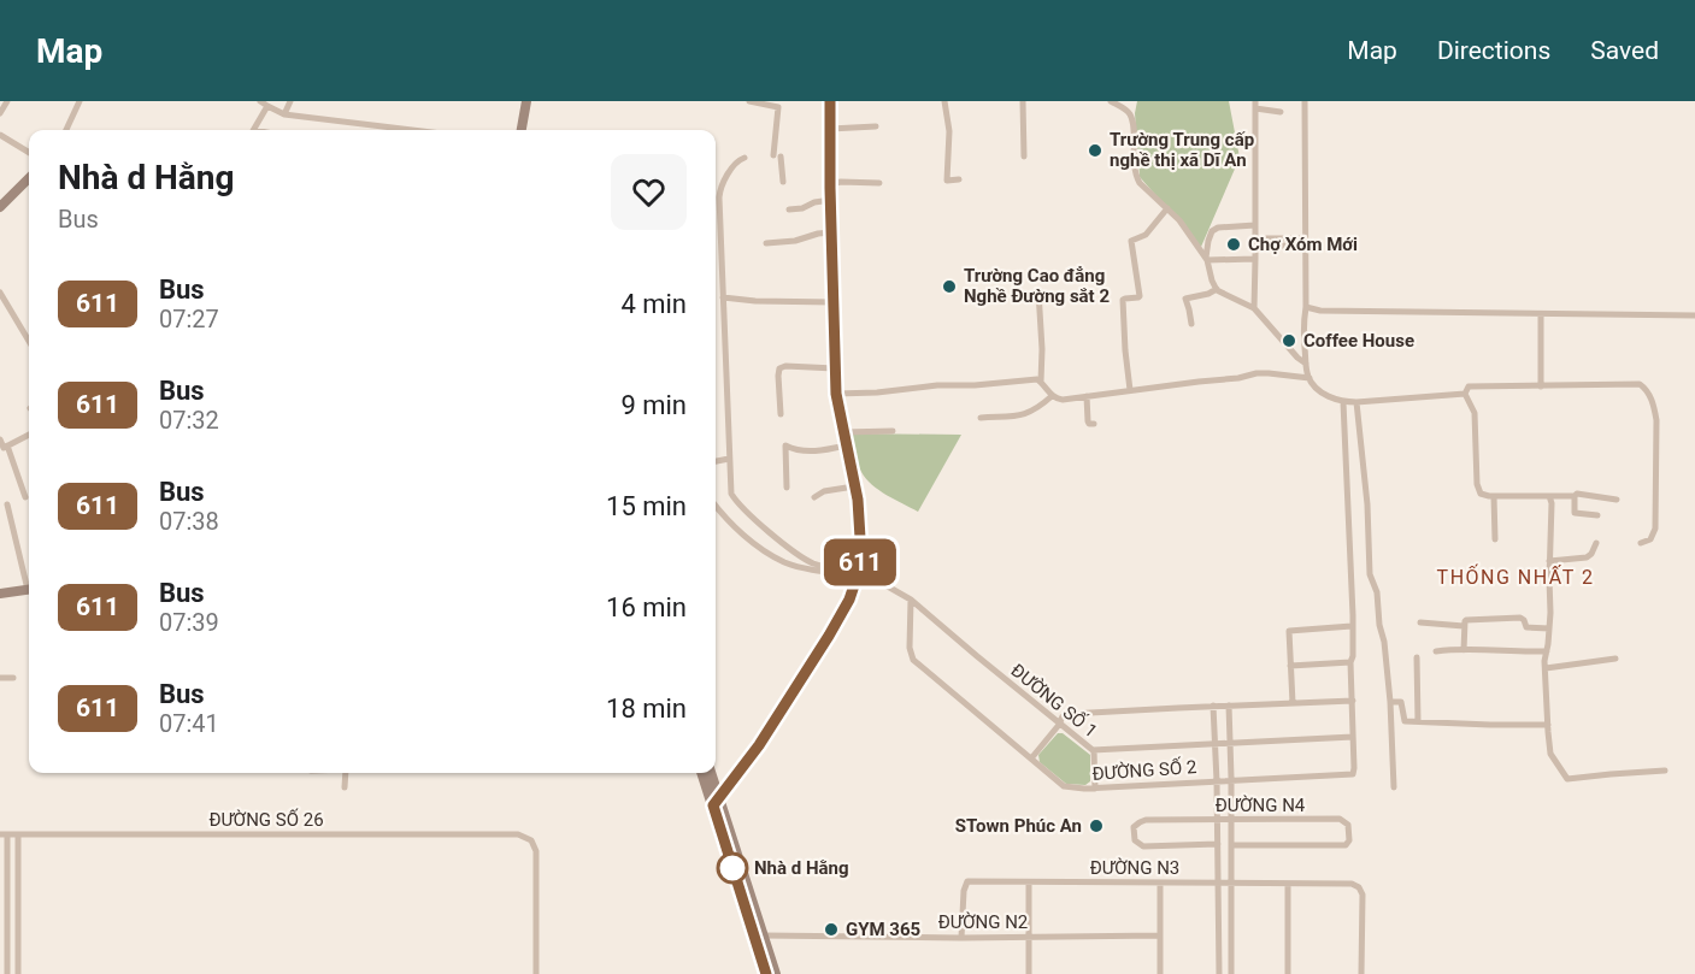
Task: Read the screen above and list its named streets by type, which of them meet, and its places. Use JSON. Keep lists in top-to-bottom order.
{
  "streets": {
    "street": [
      "ĐƯỜNG SỐ 1",
      "ĐƯỜNG SỐ 2",
      "ĐƯỜNG N4",
      "ĐƯỜNG SỐ 26",
      "ĐƯỜNG N3",
      "ĐƯỜNG N2"
    ]
  },
  "crossings": [
    ["ĐƯỜNG SỐ 1", "ĐƯỜNG SỐ 2"],
    ["ĐƯỜNG N3", "ĐƯỜNG N2"]
  ],
  "districts": ["THỐNG NHẤT 2"],
  "places": [
    "Trường Trung cấp nghề thị xã Dĩ An",
    "Chợ Xóm Mới",
    "Trường Cao đẳng Nghề Đường sắt 2",
    "Coffee House",
    "STown Phúc An",
    "Nhà d Hằng",
    "GYM 365"
  ],
  "lines": ["bus line 611"],
  "page": {
    "header": "Map",
    "nav": ["Map", "Directions", "Saved"],
    "on_map": "611",
    "heading": ["Nhà d Hằng", "Bus"],
    "list": [
      {
        "mark": "611",
        "name": "Bus",
        "note": "07:27",
        "value": "4 min"
      },
      {
        "mark": "611",
        "name": "Bus",
        "note": "07:32",
        "value": "9 min"
      },
      {
        "mark": "611",
        "name": "Bus",
        "note": "07:38",
        "value": "15 min"
      },
      {
        "mark": "611",
        "name": "Bus",
        "note": "07:39",
        "value": "16 min"
      },
      {
        "mark": "611",
        "name": "Bus",
        "note": "07:41",
        "value": "18 min"
      }
    ]
  }
}
